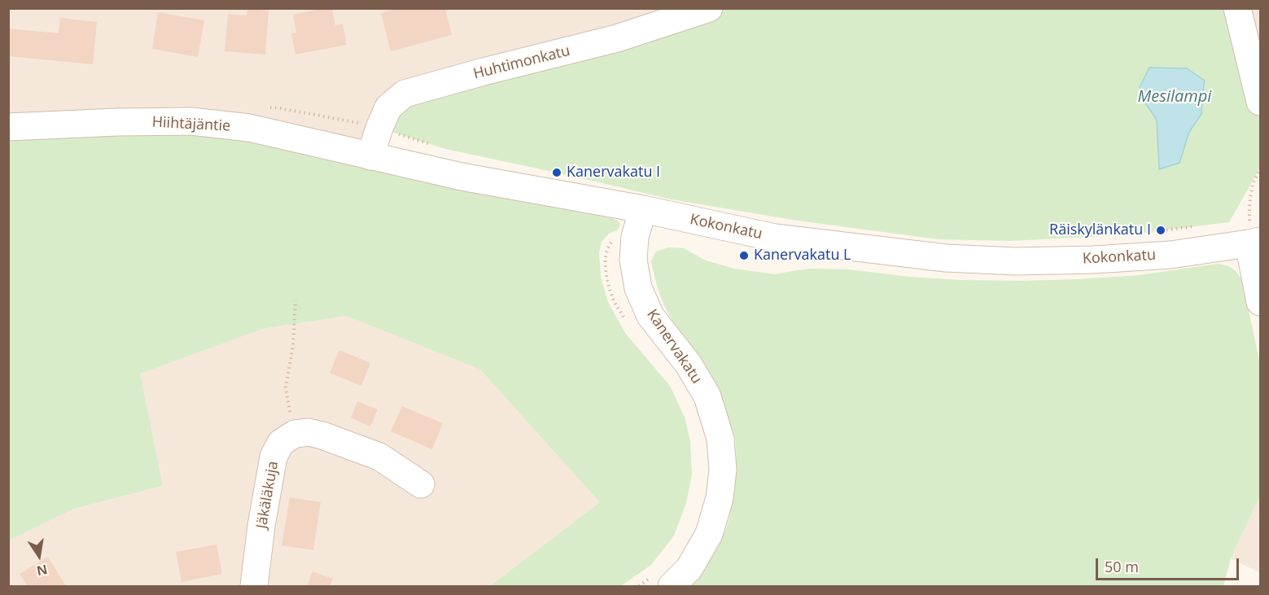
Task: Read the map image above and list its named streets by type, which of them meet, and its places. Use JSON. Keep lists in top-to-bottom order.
{
  "streets": {
    "street": [
      "Huhtimonkatu",
      "Hiihtäjäntie",
      "Kokonkatu",
      "Kanervakatu",
      "Jäkäläkuja"
    ]
  },
  "crossings": [
    ["Huhtimonkatu", "Hiihtäjäntie"],
    ["Huhtimonkatu", "Kokonkatu"],
    ["Hiihtäjäntie", "Kokonkatu"],
    ["Kokonkatu", "Kanervakatu"]
  ],
  "water": ["Mesilampi"],
  "places": ["Kanervakatu I", "Räiskylänkatu I", "Kanervakatu L"],
  "scale_bar": "50 m",
  "north": "bottom"
}
